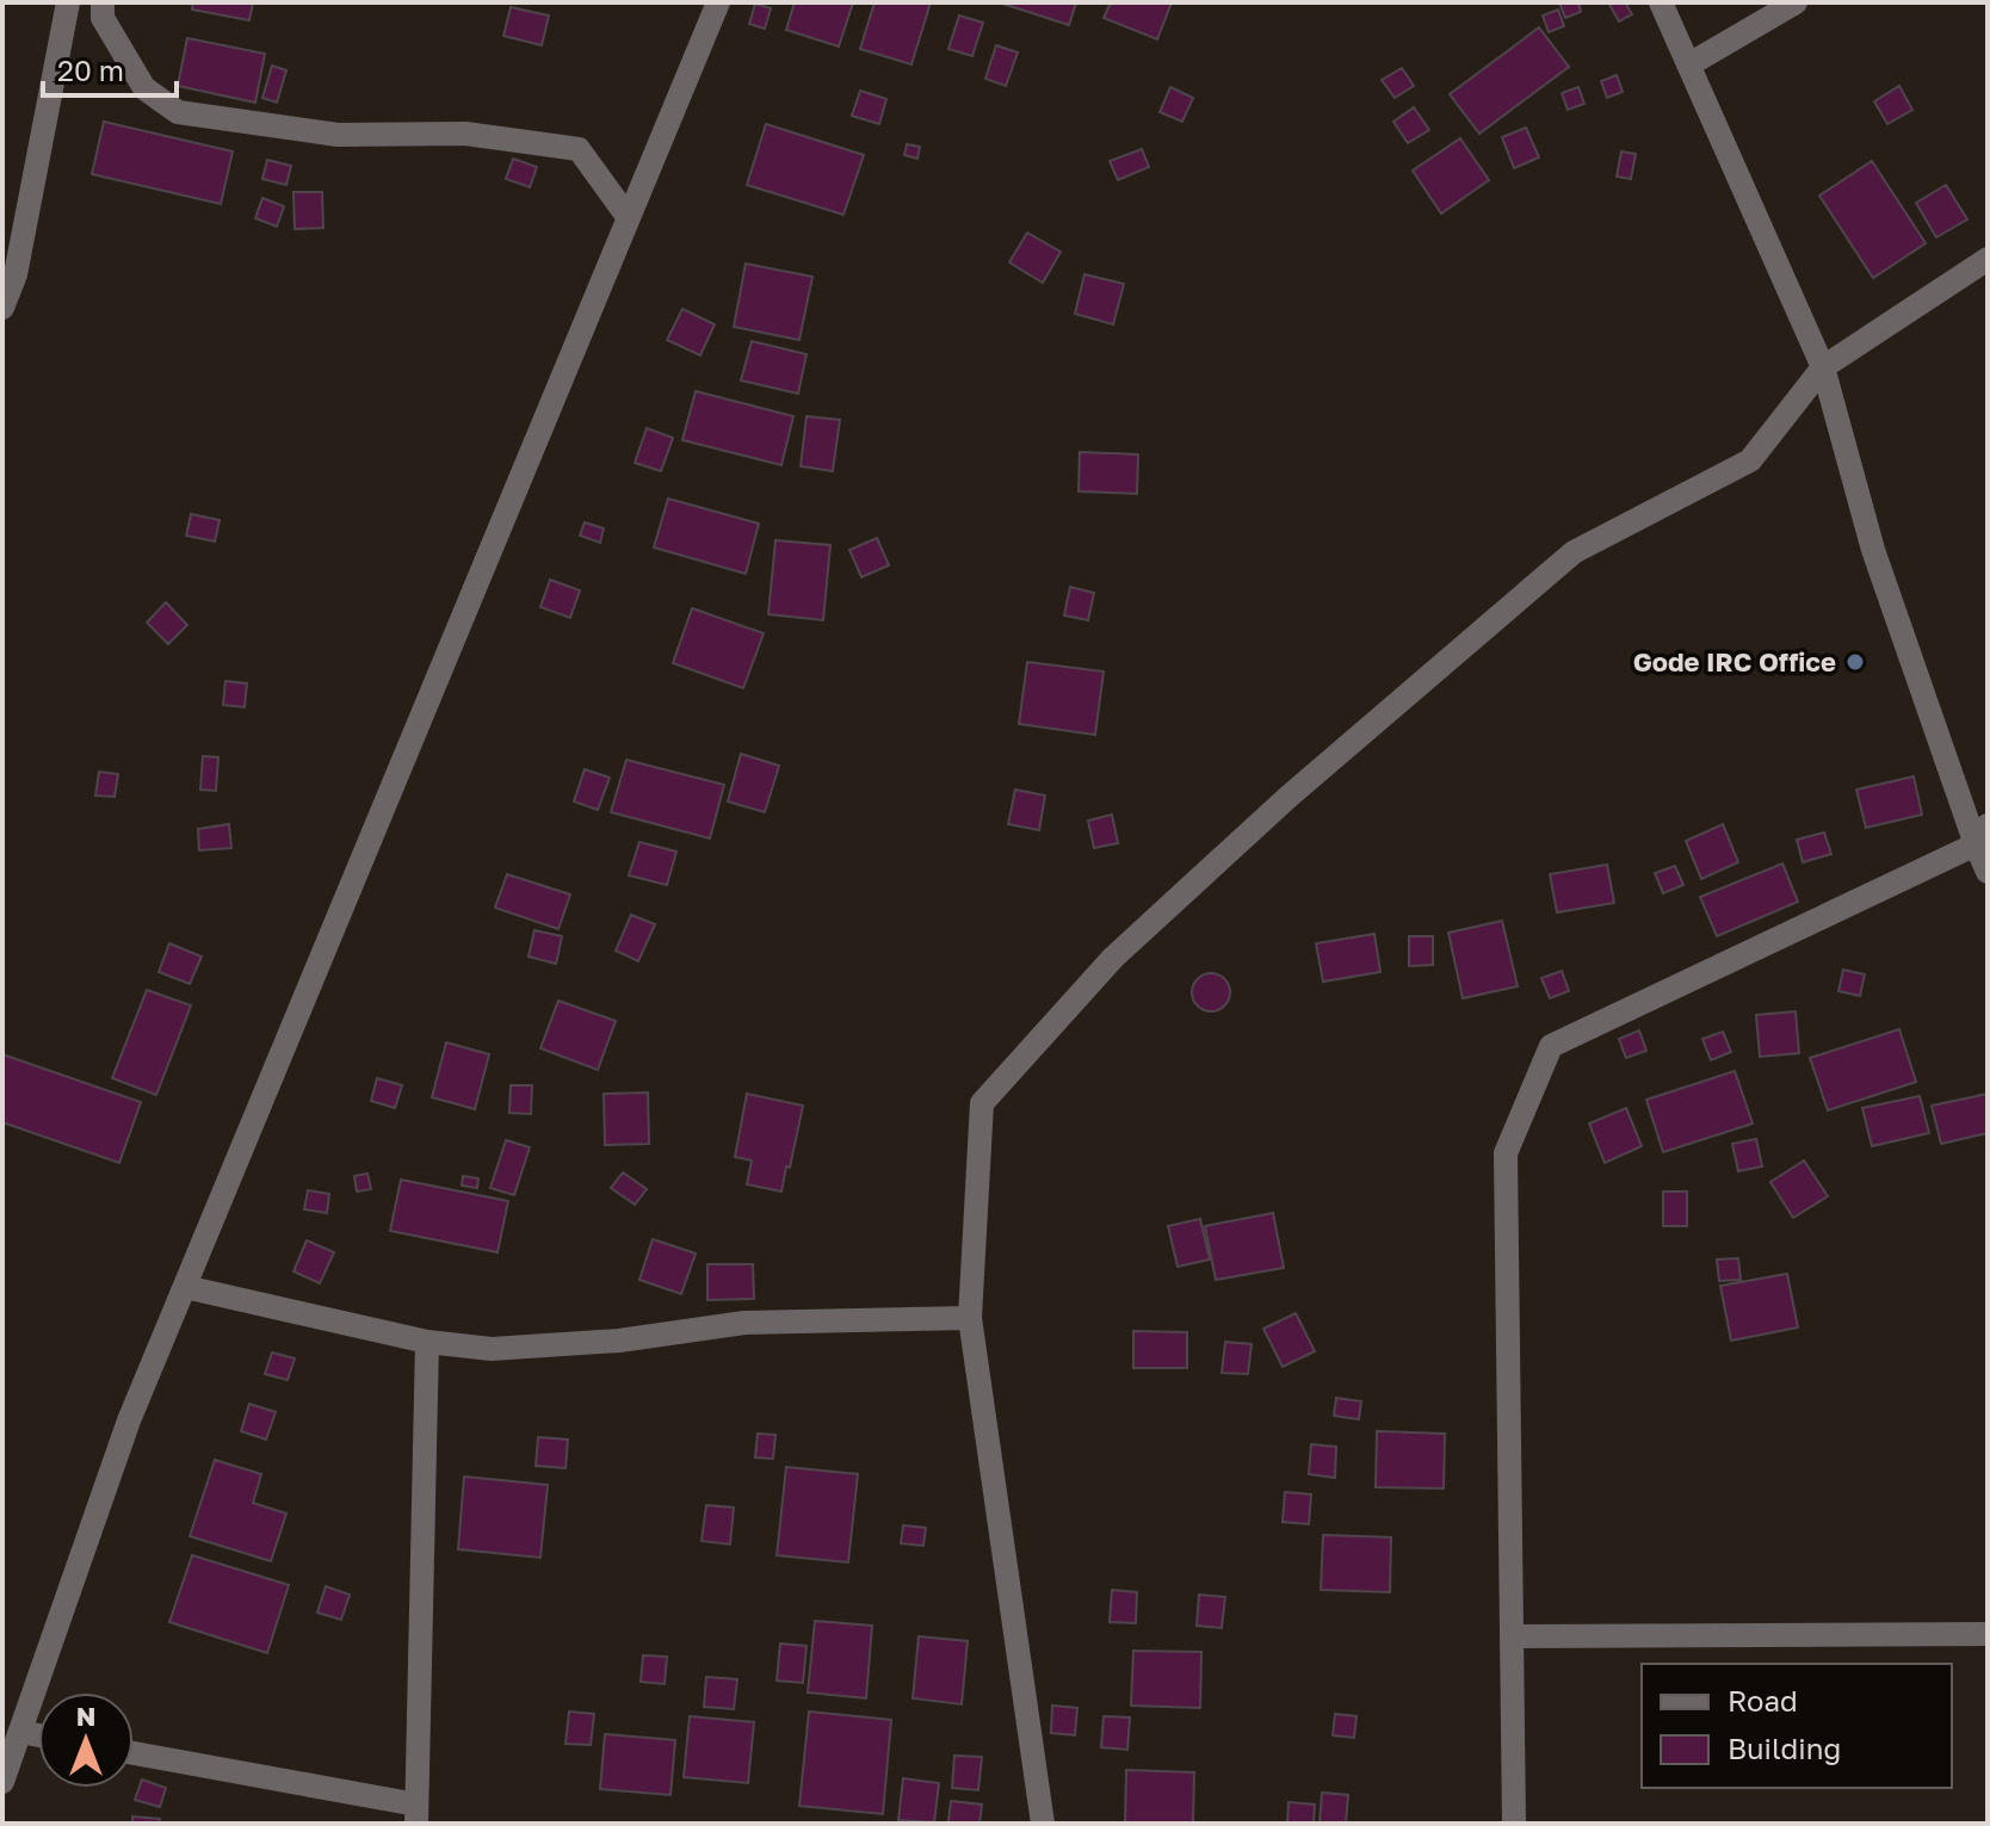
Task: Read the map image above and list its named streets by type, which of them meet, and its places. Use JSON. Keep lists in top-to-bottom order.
{
  "places": ["Gode IRC Office"],
  "legend": ["Road", "Building"],
  "scale_bar": "20 m",
  "north": "top"
}
